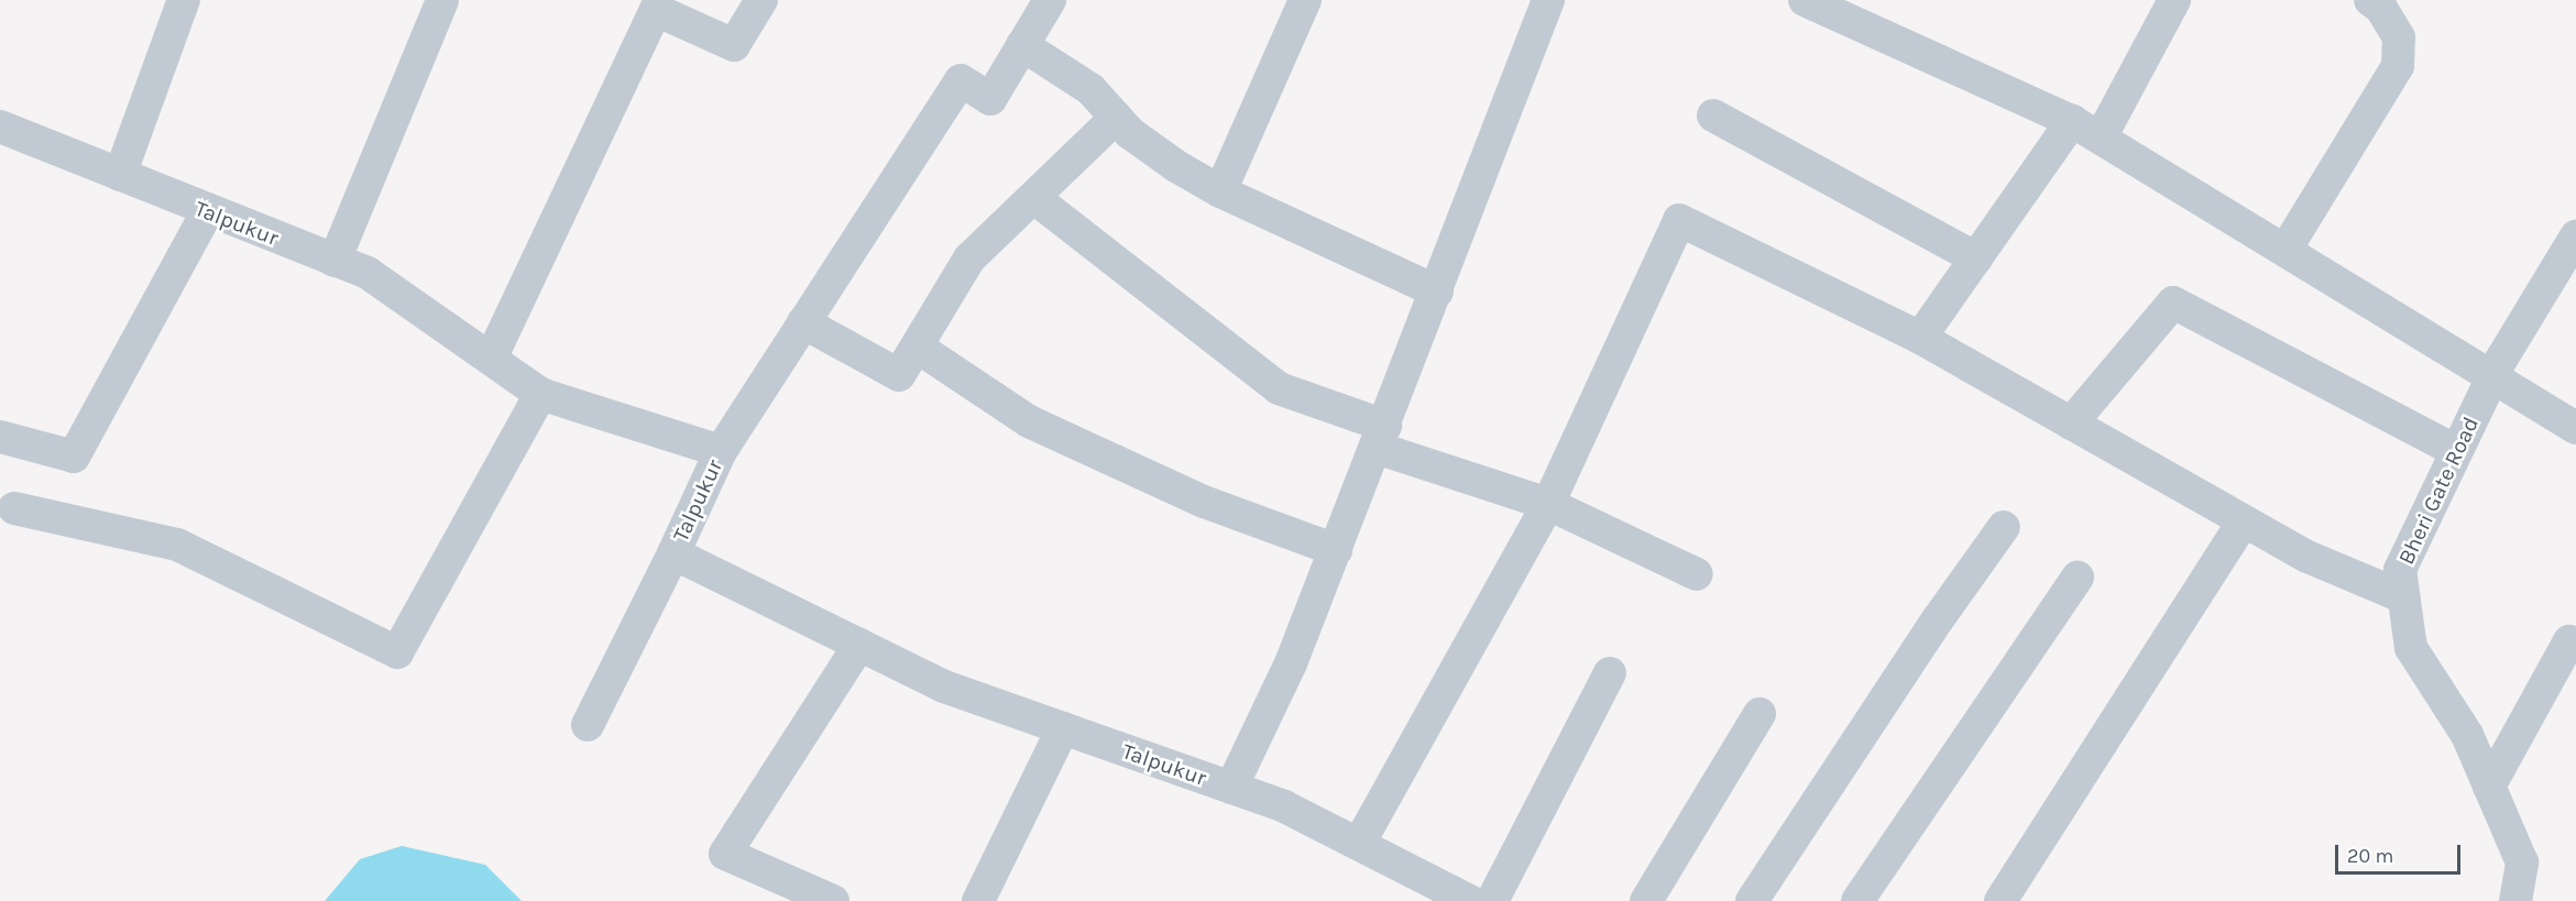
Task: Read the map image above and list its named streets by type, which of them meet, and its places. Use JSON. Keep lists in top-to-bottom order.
{
  "streets": {
    "street": ["Talpukur", "Bheri Gate Road"]
  },
  "scale_bar": "20 m"
}
